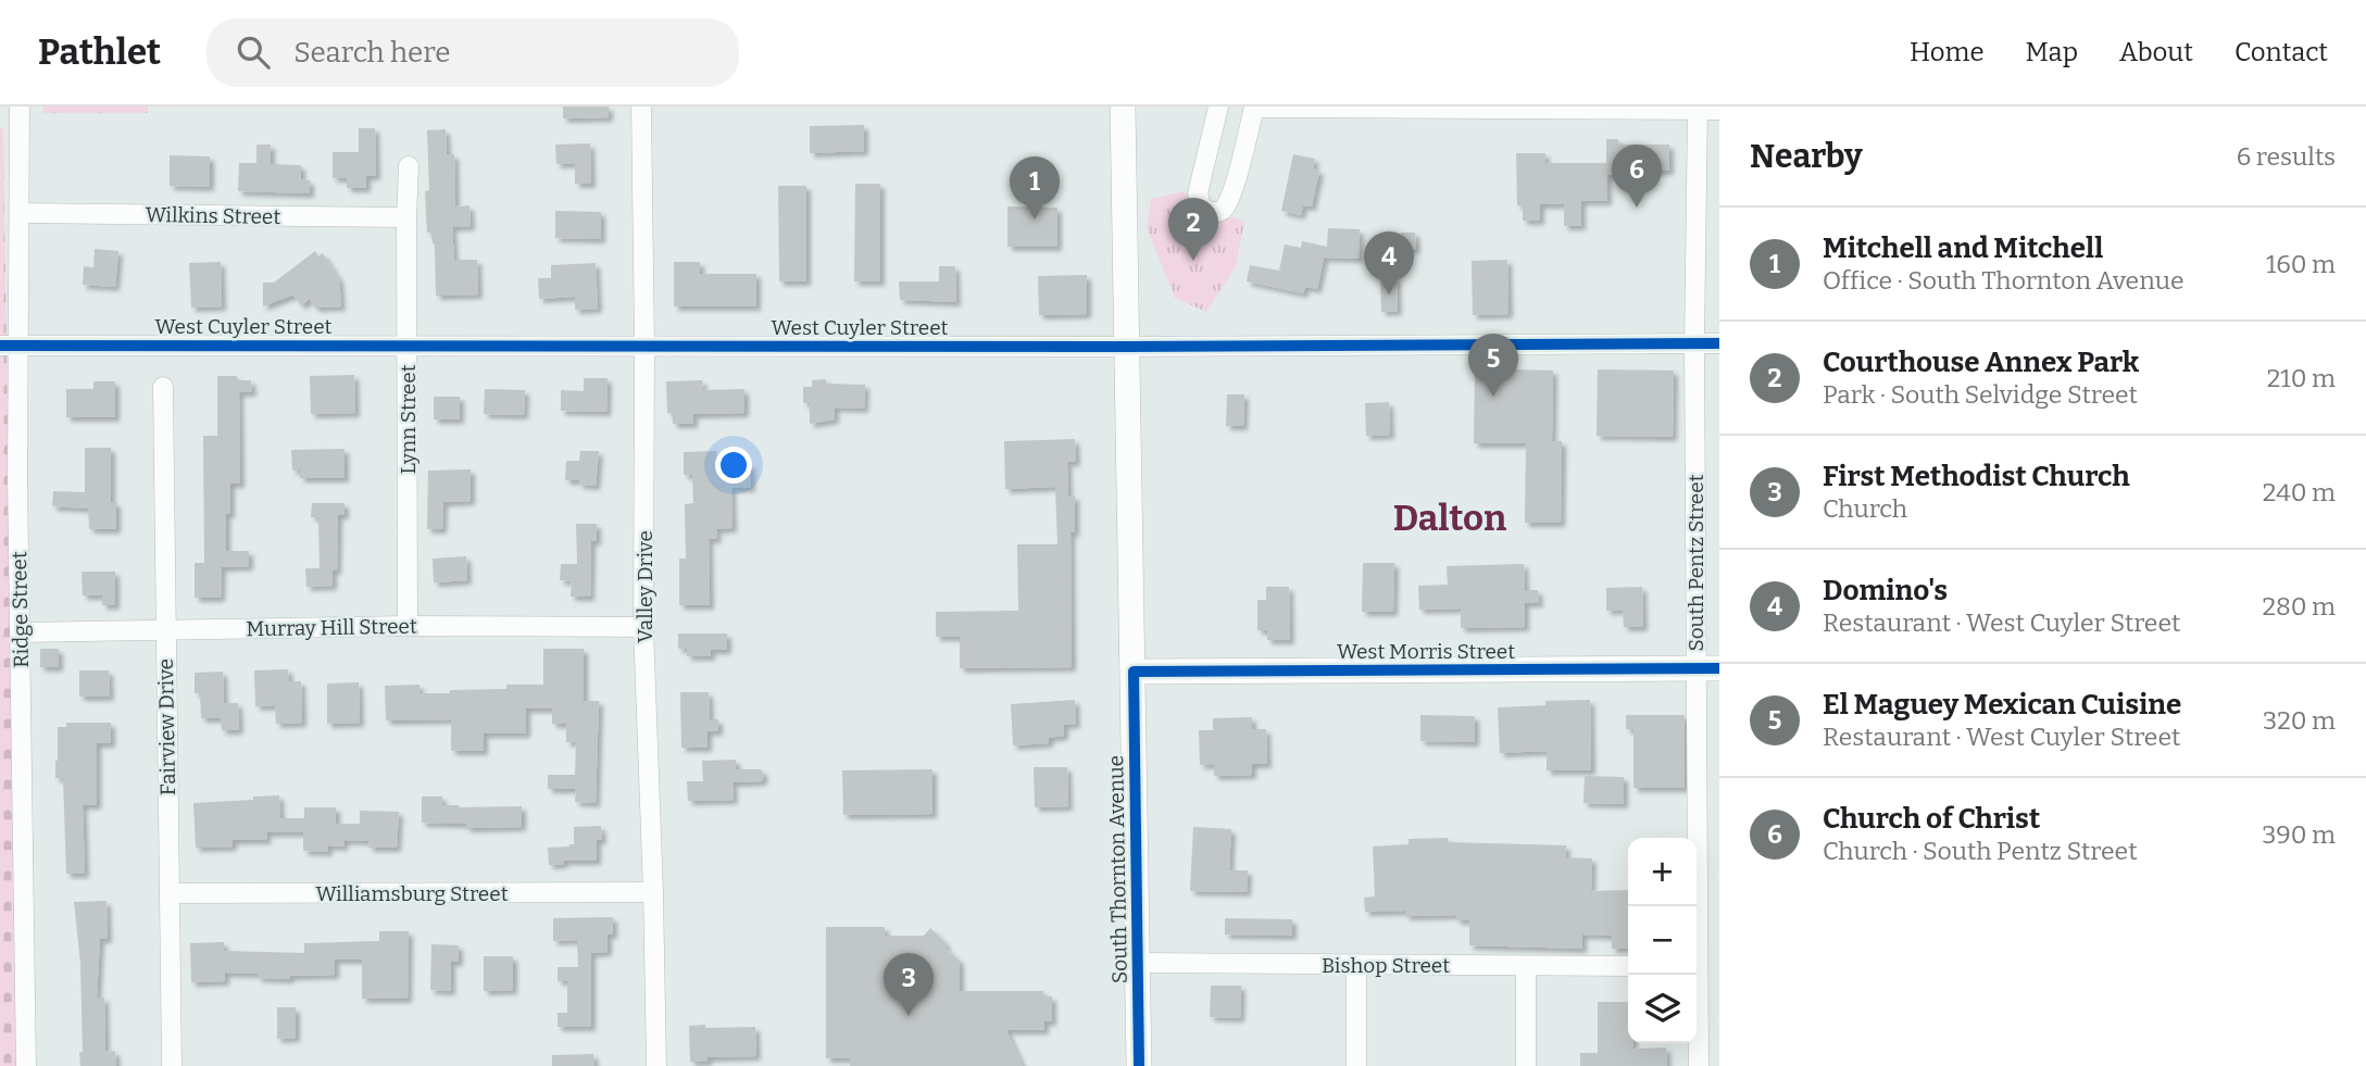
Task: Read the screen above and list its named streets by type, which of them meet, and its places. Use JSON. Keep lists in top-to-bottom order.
{
  "streets": {
    "main road": ["West Morris Street", "South Thornton Avenue"],
    "street": [
      "Wilkins Street",
      "West Cuyler Street",
      "Lynn Street",
      "South Pentz Street",
      "Valley Drive",
      "Ridge Street",
      "Murray Hill Street",
      "Fairview Drive",
      "Williamsburg Street",
      "Bishop Street"
    ]
  },
  "crossings": [
    ["Wilkins Street", "Lynn Street"],
    ["Wilkins Street", "Ridge Street"],
    ["West Cuyler Street", "Lynn Street"],
    ["West Cuyler Street", "South Pentz Street"],
    ["West Cuyler Street", "Valley Drive"],
    ["West Cuyler Street", "Ridge Street"],
    ["West Cuyler Street", "South Thornton Avenue"],
    ["Lynn Street", "Murray Hill Street"],
    ["South Pentz Street", "West Morris Street"],
    ["Valley Drive", "Murray Hill Street"],
    ["Valley Drive", "Williamsburg Street"],
    ["Ridge Street", "Murray Hill Street"],
    ["Murray Hill Street", "Fairview Drive"],
    ["West Morris Street", "South Thornton Avenue"],
    ["Fairview Drive", "Williamsburg Street"],
    ["South Thornton Avenue", "Bishop Street"]
  ],
  "districts": ["Dalton"],
  "page": {
    "header": "Pathlet",
    "search": "Search here",
    "nav": [
      "Home",
      "Map",
      "About",
      "Contact"
    ],
    "heading": ["Nearby", "6 results"],
    "pins": [
      "6",
      "1",
      "2",
      "4",
      "5",
      "3"
    ],
    "list": [
      {
        "mark": "1",
        "name": "Mitchell and Mitchell",
        "note": "Office · South Thornton Avenue",
        "value": "160 m"
      },
      {
        "mark": "2",
        "name": "Courthouse Annex Park",
        "note": "Park · South Selvidge Street",
        "value": "210 m"
      },
      {
        "mark": "3",
        "name": "First Methodist Church",
        "note": "Church",
        "value": "240 m"
      },
      {
        "mark": "4",
        "name": "Domino's",
        "note": "Restaurant · West Cuyler Street",
        "value": "280 m"
      },
      {
        "mark": "5",
        "name": "El Maguey Mexican Cuisine",
        "note": "Restaurant · West Cuyler Street",
        "value": "320 m"
      },
      {
        "mark": "6",
        "name": "Church of Christ",
        "note": "Church · South Pentz Street",
        "value": "390 m"
      }
    ],
    "map_buttons": ["+", "−"]
  }
}
